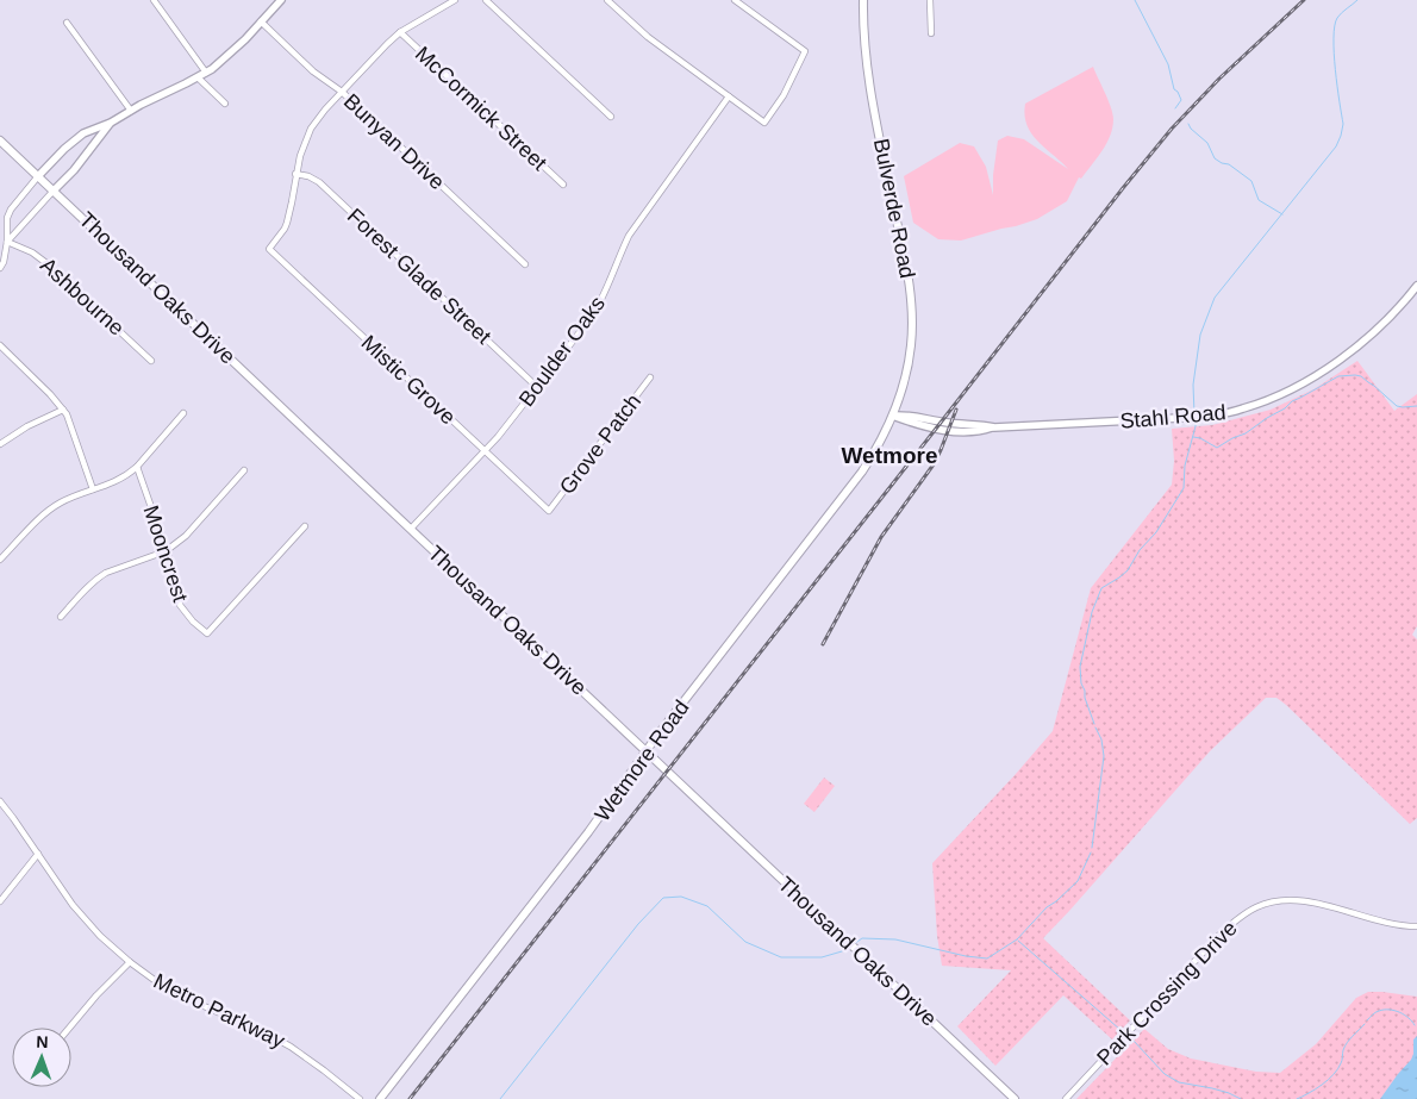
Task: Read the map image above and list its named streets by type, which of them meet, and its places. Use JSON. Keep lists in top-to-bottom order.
{
  "streets": {
    "main road": ["Bulverde Road", "Thousand Oaks Drive", "Wetmore Road"],
    "street": [
      "McCormick Street",
      "Bunyan Drive",
      "Forest Glade Street",
      "Ashbourne",
      "Boulder Oaks",
      "Mistic Grove",
      "Stahl Road",
      "Grove Patch",
      "Mooncrest",
      "Park Crossing Drive",
      "Metro Parkway"
    ]
  },
  "crossings": [
    ["Bulverde Road", "Stahl Road"],
    ["Bulverde Road", "Wetmore Road"],
    ["Forest Glade Street", "Boulder Oaks"],
    ["Forest Glade Street", "Mistic Grove"],
    ["Thousand Oaks Drive", "Boulder Oaks"],
    ["Thousand Oaks Drive", "Wetmore Road"],
    ["Boulder Oaks", "Mistic Grove"],
    ["Mistic Grove", "Grove Patch"],
    ["Stahl Road", "Wetmore Road"]
  ],
  "districts": ["Wetmore"],
  "north": "top"
}
